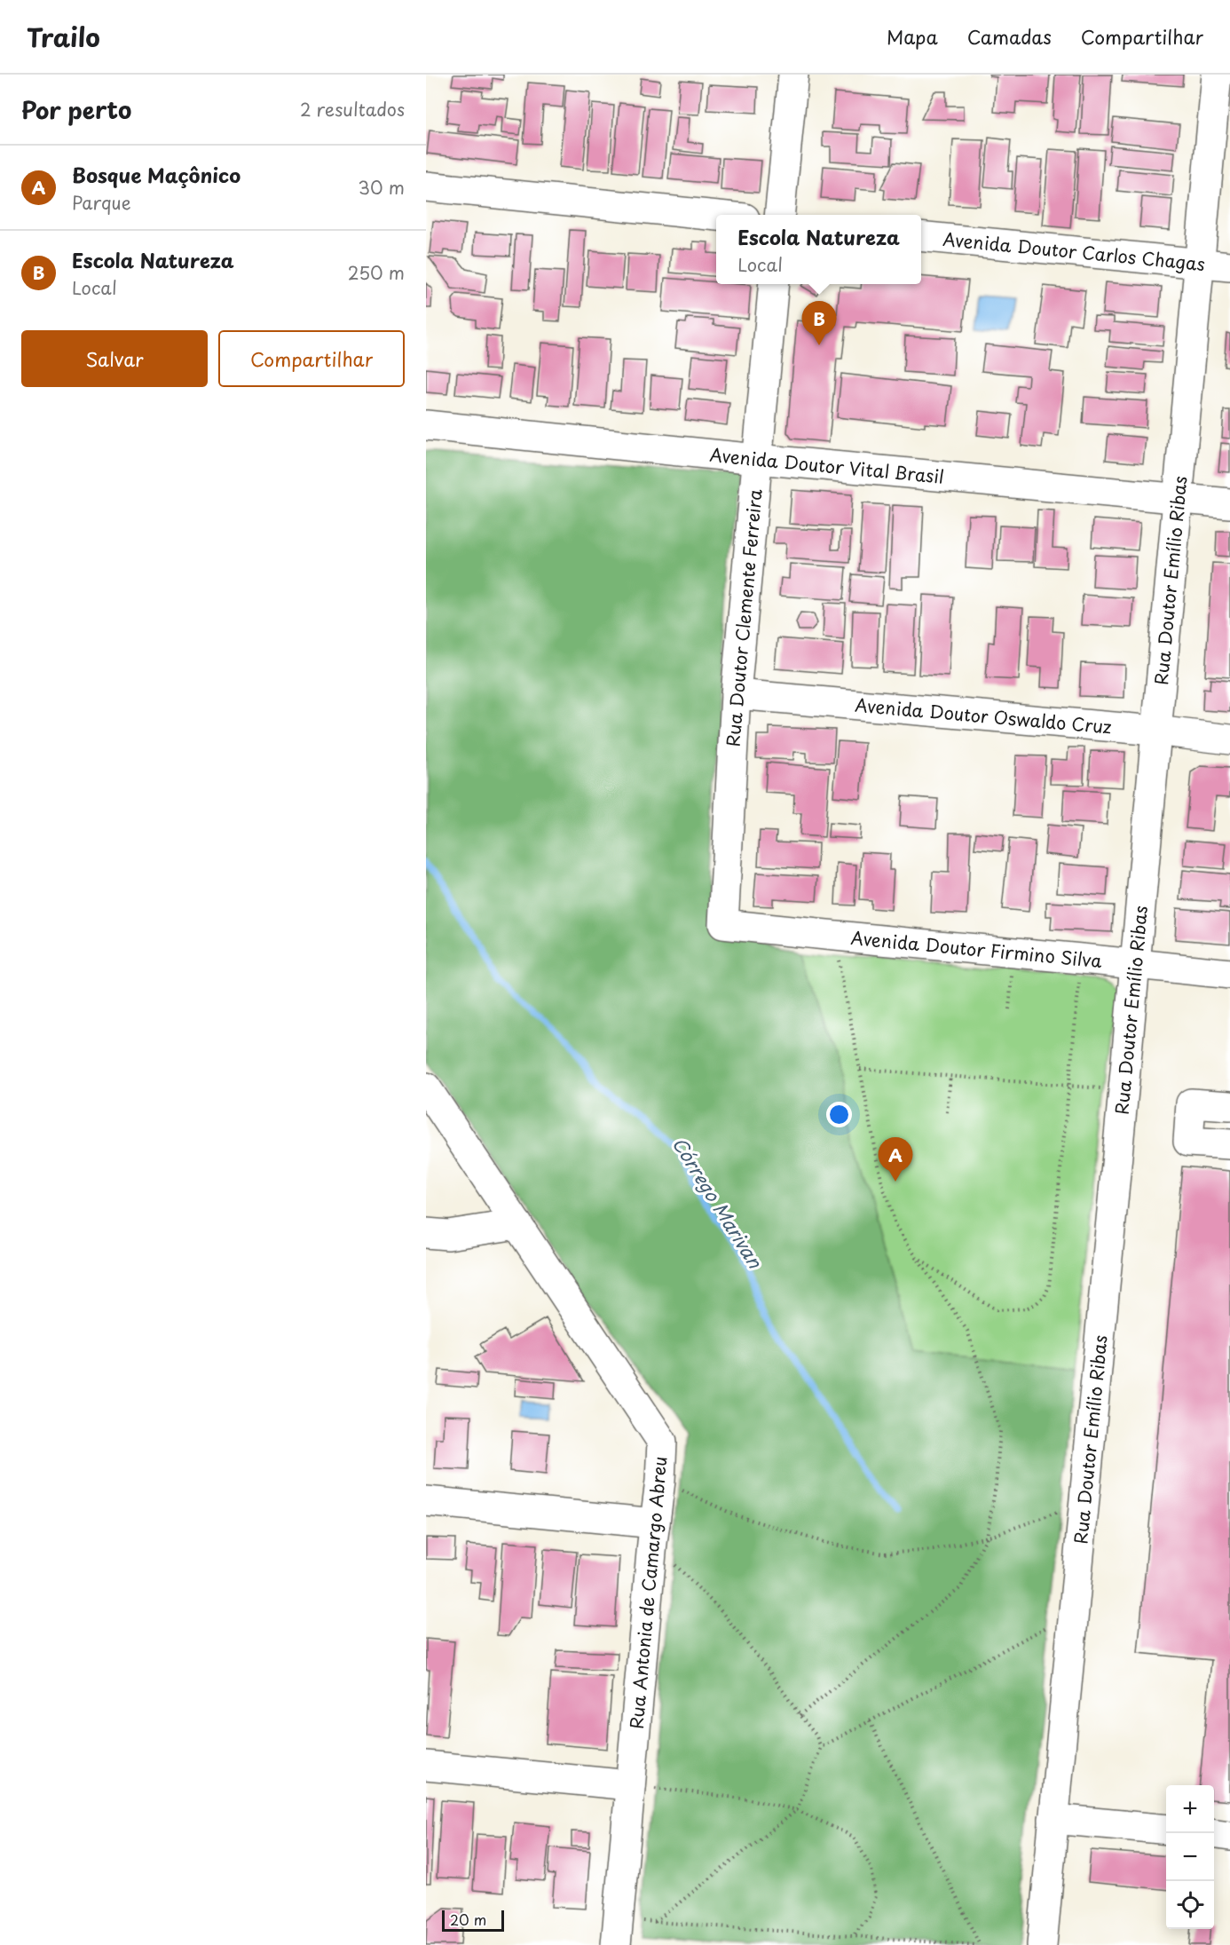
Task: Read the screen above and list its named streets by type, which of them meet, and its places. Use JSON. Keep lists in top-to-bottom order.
{
  "streets": {
    "street": [
      "Avenida Doutor Carlos Chagas",
      "Avenida Doutor Vital Brasil",
      "Rua Doutor Emílio Ribas",
      "Rua Doutor Clemente Ferreira",
      "Avenida Doutor Oswaldo Cruz",
      "Avenida Doutor Firmino Silva",
      "Rua Antonia de Camargo Abreu"
    ]
  },
  "crossings": [
    ["Avenida Doutor Carlos Chagas", "Rua Doutor Emílio Ribas"],
    ["Avenida Doutor Vital Brasil", "Rua Doutor Emílio Ribas"],
    ["Avenida Doutor Vital Brasil", "Rua Doutor Clemente Ferreira"],
    ["Rua Doutor Emílio Ribas", "Avenida Doutor Oswaldo Cruz"],
    ["Rua Doutor Emílio Ribas", "Avenida Doutor Firmino Silva"],
    ["Rua Doutor Clemente Ferreira", "Avenida Doutor Oswaldo Cruz"],
    ["Rua Doutor Clemente Ferreira", "Avenida Doutor Firmino Silva"]
  ],
  "water": ["Córrego Marivan"],
  "scale_bar": "20 m",
  "page": {
    "header": "Trailo",
    "nav": ["Mapa", "Camadas", "Compartilhar"],
    "heading": ["Por perto", "2 resultados"],
    "list": [
      {
        "mark": "A",
        "name": "Bosque Maçônico",
        "note": "Parque",
        "value": "30 m"
      },
      {
        "mark": "B",
        "name": "Escola Natureza",
        "note": "Local",
        "value": "250 m"
      }
    ],
    "popup": ["Escola Natureza", "Local"],
    "pins": ["B", "A"],
    "buttons": ["Salvar", "Compartilhar"],
    "map_buttons": ["+", "−"],
    "scale": "20 m"
  }
}
